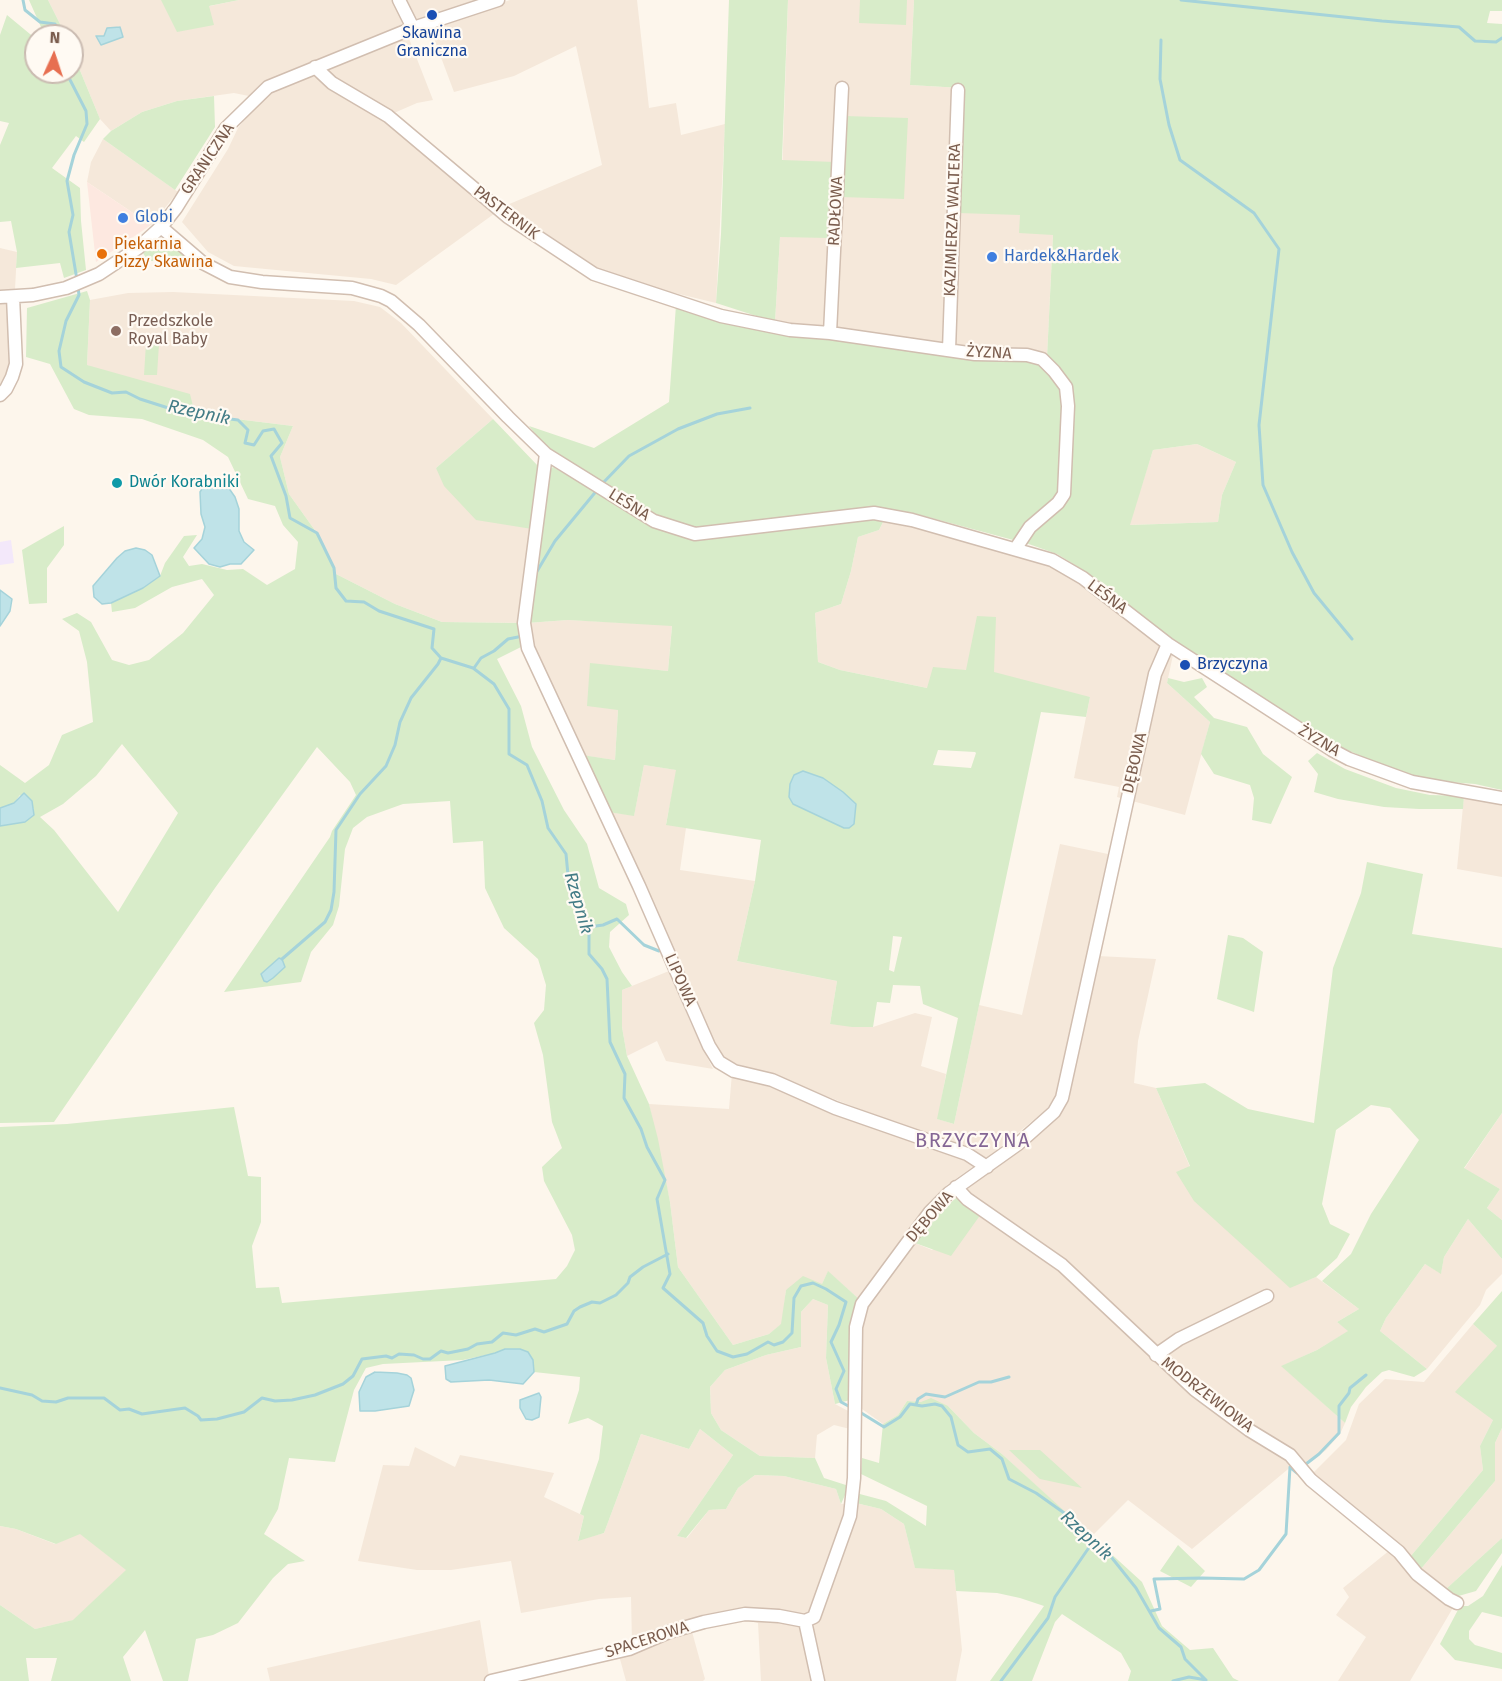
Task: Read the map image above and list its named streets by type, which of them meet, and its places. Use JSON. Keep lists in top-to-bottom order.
{
  "streets": {
    "street": [
      "GRANICZNA",
      "RADŁOWA",
      "PASTERNIK",
      "KAZIMIERZA WALTERA",
      "ŻYZNA",
      "LEŚNA",
      "DĘBOWA",
      "LIPOWA",
      "MODRZEWIOWA",
      "SPACEROWA"
    ]
  },
  "crossings": [
    ["GRANICZNA", "PASTERNIK"],
    ["GRANICZNA", "LEŚNA"],
    ["RADŁOWA", "ŻYZNA"],
    ["PASTERNIK", "ŻYZNA"],
    ["KAZIMIERZA WALTERA", "ŻYZNA"],
    ["ŻYZNA", "LEŚNA"],
    ["ŻYZNA", "DĘBOWA"],
    ["LEŚNA", "LIPOWA"],
    ["DĘBOWA", "LIPOWA"],
    ["DĘBOWA", "MODRZEWIOWA"],
    ["DĘBOWA", "SPACEROWA"]
  ],
  "districts": ["BRZYCZYNA"],
  "water": ["Rzepnik"],
  "places": [
    "Skawina Graniczna",
    "Globi",
    "Piekarnia Pizzy Skawina",
    "Hardek&Hardek",
    "Przedszkole Royal Baby",
    "Dwór Korabniki",
    "Brzyczyna"
  ],
  "north": "top"
}
